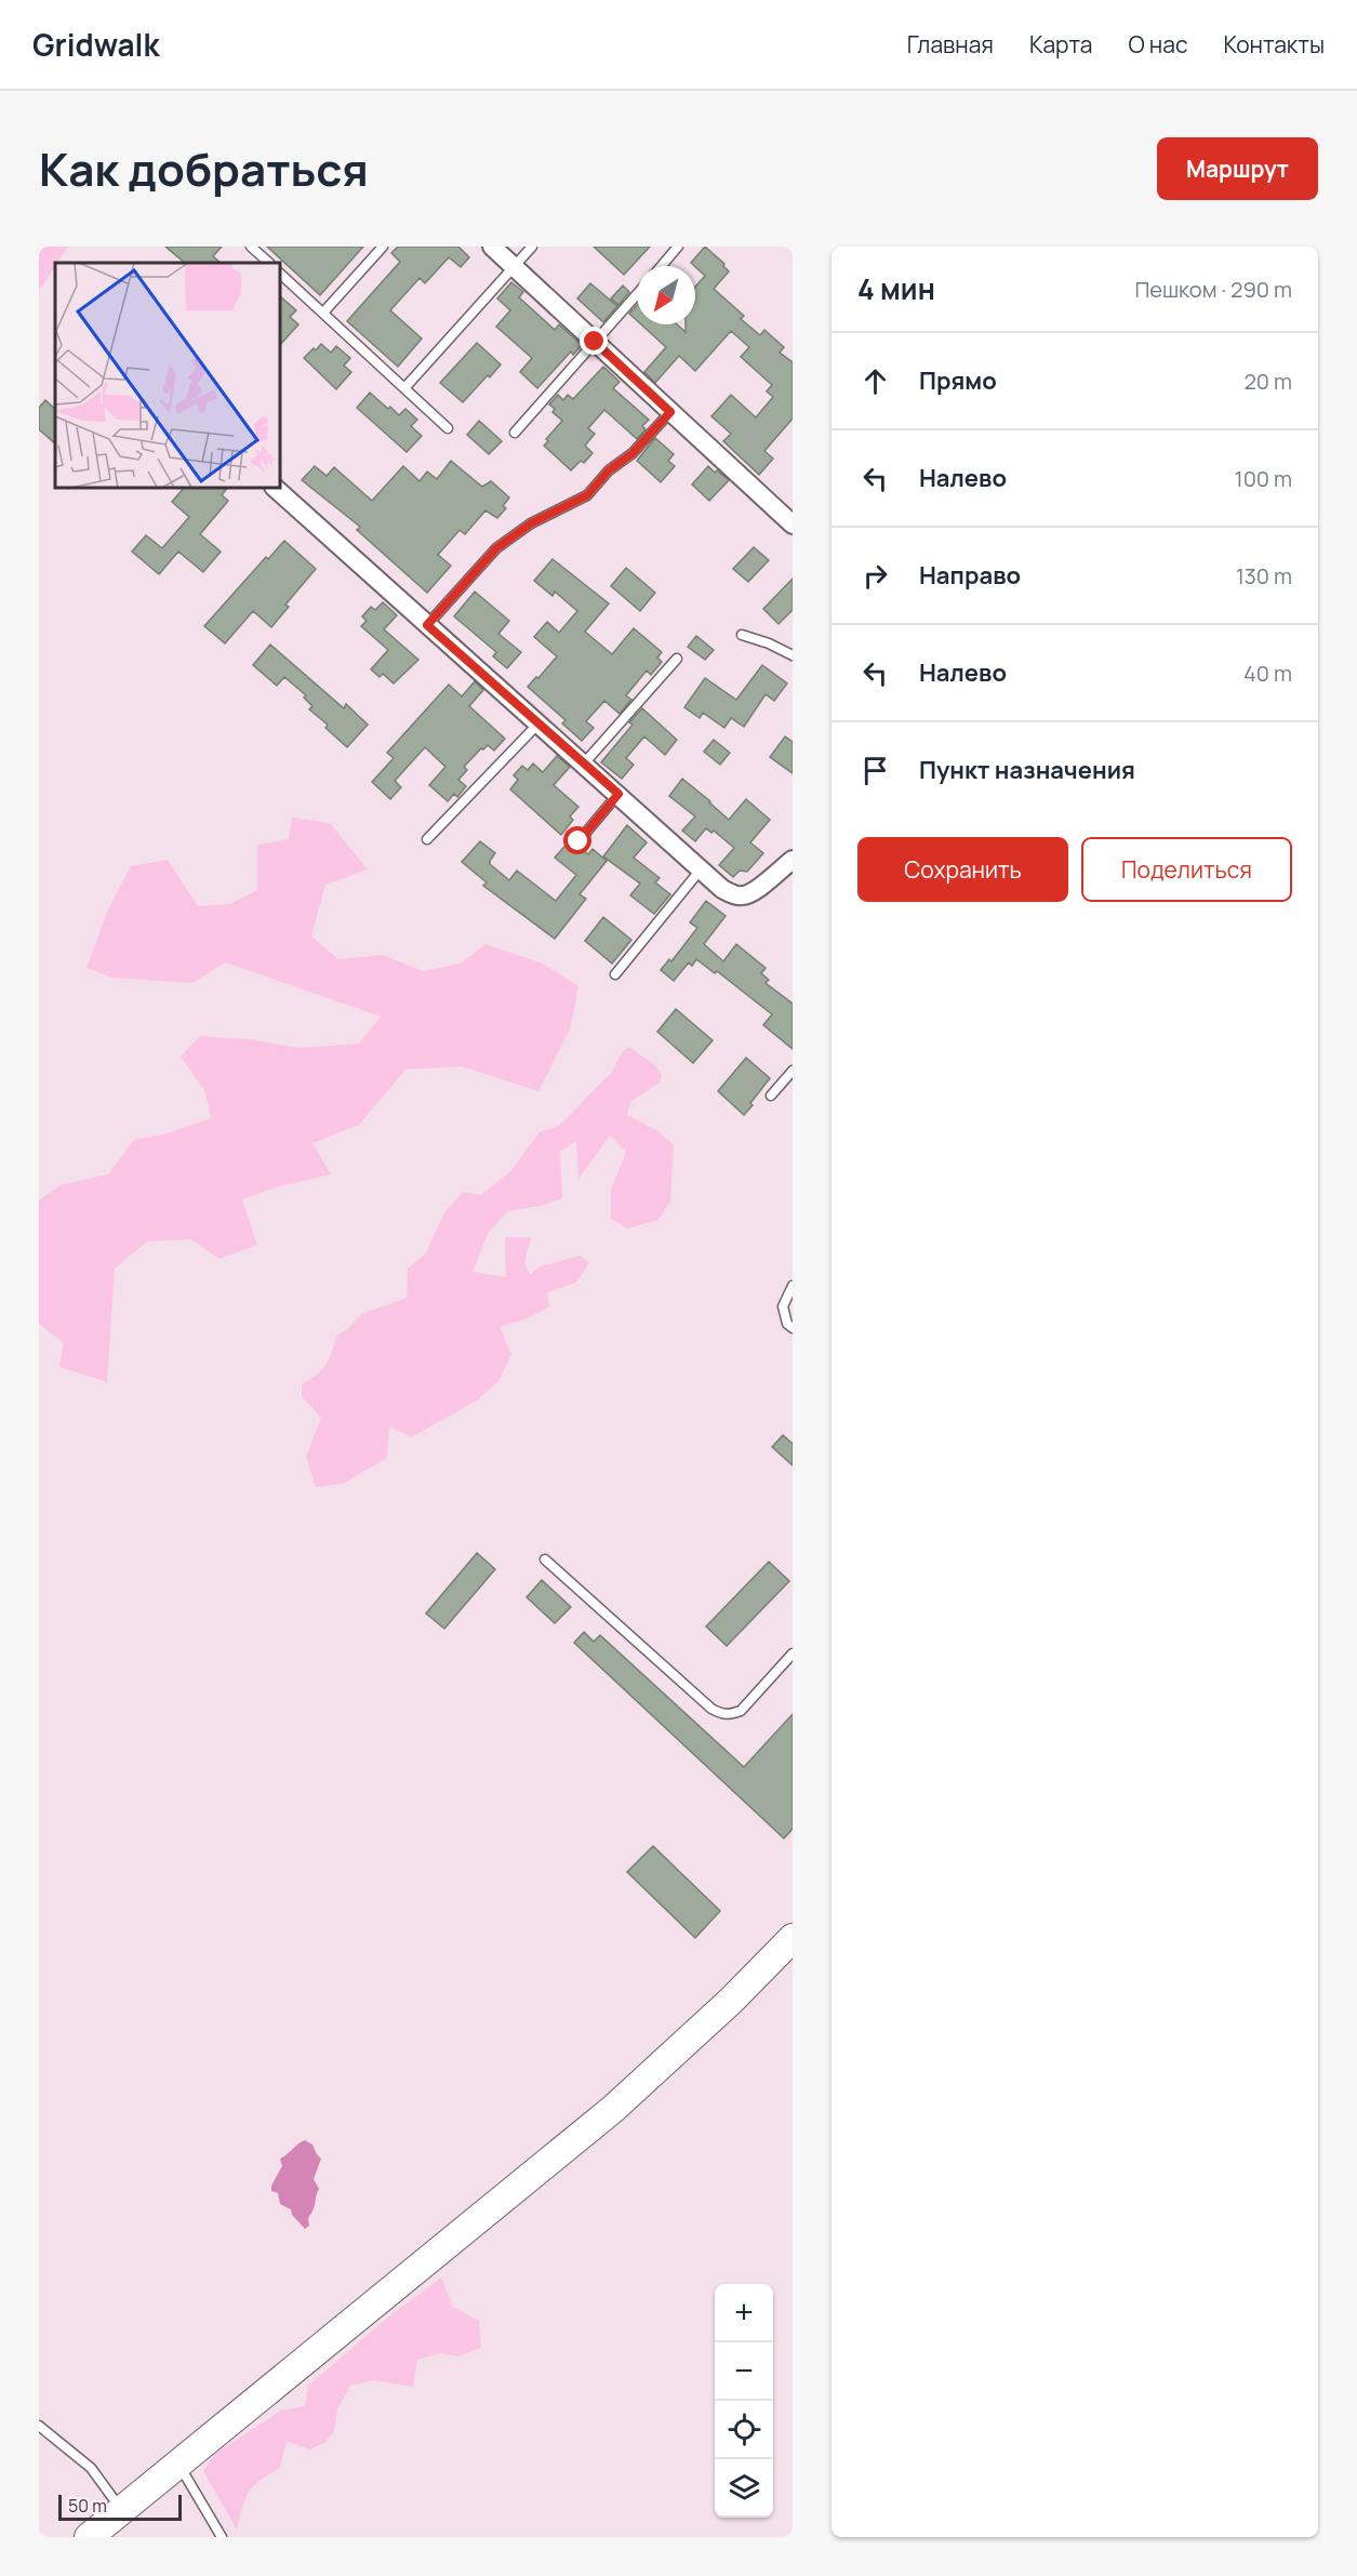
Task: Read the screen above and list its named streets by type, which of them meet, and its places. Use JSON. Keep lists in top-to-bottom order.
{
  "scale_bar": "50 m",
  "north": "bottom left",
  "page": {
    "header": "Gridwalk",
    "nav": [
      "Главная",
      "Карта",
      "О нас",
      "Контакты"
    ],
    "title": "Как добраться",
    "buttons": [
      "Маршрут",
      ["Сохранить", "Поделиться"]
    ],
    "heading": ["4 мин", "Пешком · 290 m"],
    "list": [
      ["Прямо", "20 m"],
      ["Налево", "100 m"],
      ["Направо", "130 m"],
      ["Налево", "40 m"],
      "Пункт назначения"
    ],
    "map_buttons": ["+", "−"],
    "scale": "50 m"
  }
}
